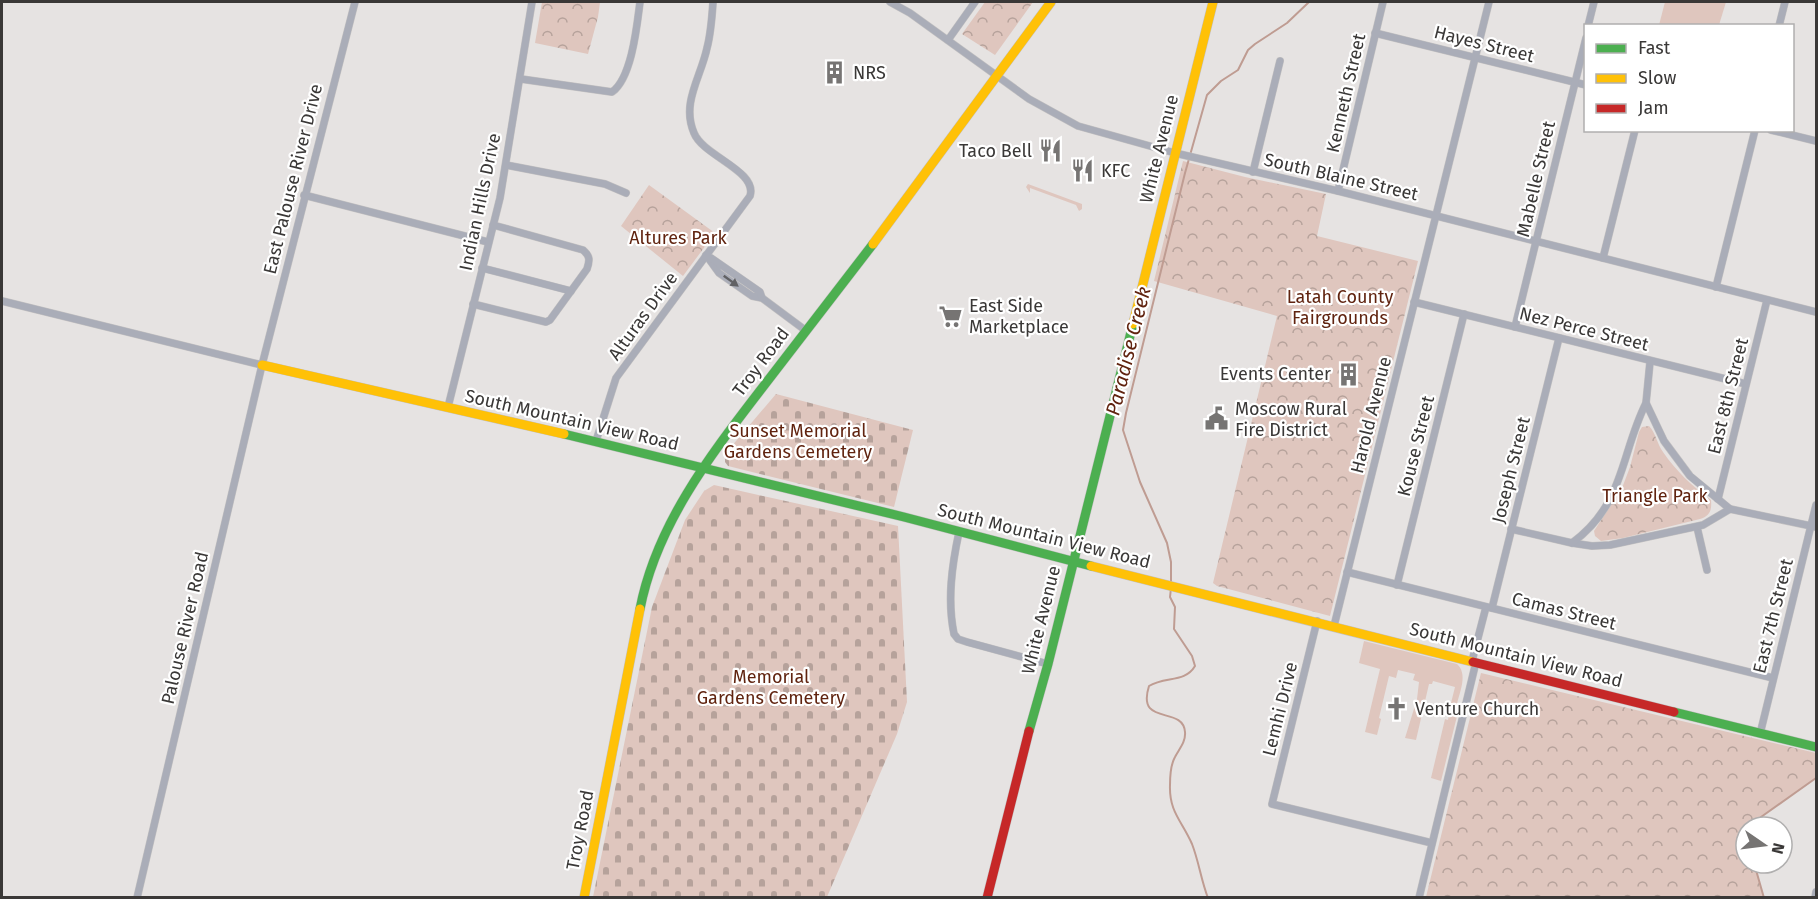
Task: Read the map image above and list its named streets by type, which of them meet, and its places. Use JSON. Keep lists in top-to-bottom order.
{
  "streets": {
    "street": [
      "Hayes Street",
      "Kenneth Street",
      "White Avenue",
      "South Blaine Street",
      "East Palouse River Drive",
      "Mabelle Street",
      "Indian Hills Drive",
      "Alturas Drive",
      "Nez Perce Street",
      "Troy Road",
      "East 8th Street",
      "Harold Avenue",
      "South Mountain View Road",
      "Kouse Street",
      "Joseph Street",
      "Camas Street",
      "East 7th Street",
      "Palouse River Road",
      "Lemhi Drive"
    ]
  },
  "crossings": [
    ["Hayes Street", "Kenneth Street"],
    ["Hayes Street", "Mabelle Street"],
    ["Hayes Street", "Harold Avenue"],
    ["Kenneth Street", "South Blaine Street"],
    ["White Avenue", "South Blaine Street"],
    ["White Avenue", "South Mountain View Road"],
    ["South Blaine Street", "Mabelle Street"],
    ["South Blaine Street", "Troy Road"],
    ["South Blaine Street", "East 8th Street"],
    ["South Blaine Street", "Harold Avenue"],
    ["East Palouse River Drive", "South Mountain View Road"],
    ["East Palouse River Drive", "Palouse River Road"],
    ["Mabelle Street", "Nez Perce Street"],
    ["Indian Hills Drive", "South Mountain View Road"],
    ["Alturas Drive", "South Mountain View Road"],
    ["Nez Perce Street", "East 8th Street"],
    ["Nez Perce Street", "Harold Avenue"],
    ["Nez Perce Street", "Kouse Street"],
    ["Nez Perce Street", "Joseph Street"],
    ["Troy Road", "South Mountain View Road"],
    ["Harold Avenue", "South Mountain View Road"],
    ["Harold Avenue", "Camas Street"],
    ["South Mountain View Road", "Joseph Street"],
    ["South Mountain View Road", "East 7th Street"],
    ["South Mountain View Road", "Palouse River Road"],
    ["South Mountain View Road", "Lemhi Drive"],
    ["Kouse Street", "Camas Street"],
    ["Joseph Street", "Camas Street"],
    ["Joseph Street", "Lemhi Drive"],
    ["Camas Street", "East 7th Street"]
  ],
  "water": ["Paradise Creek"],
  "parks": [
    "Altures Park",
    "Latah County Fairgrounds",
    "Sunset Memorial Gardens Cemetery",
    "Triangle Park",
    "Memorial Gardens Cemetery"
  ],
  "places": {
    "building": ["NRS", "Events Center"],
    "restaurant": ["Taco Bell", "KFC"],
    "supermarket": ["East Side Marketplace"],
    "public building": ["Moscow Rural Fire District"],
    "church": ["Venture Church"]
  },
  "legend": ["Fast", "Slow", "Jam"],
  "north": "right"
}
